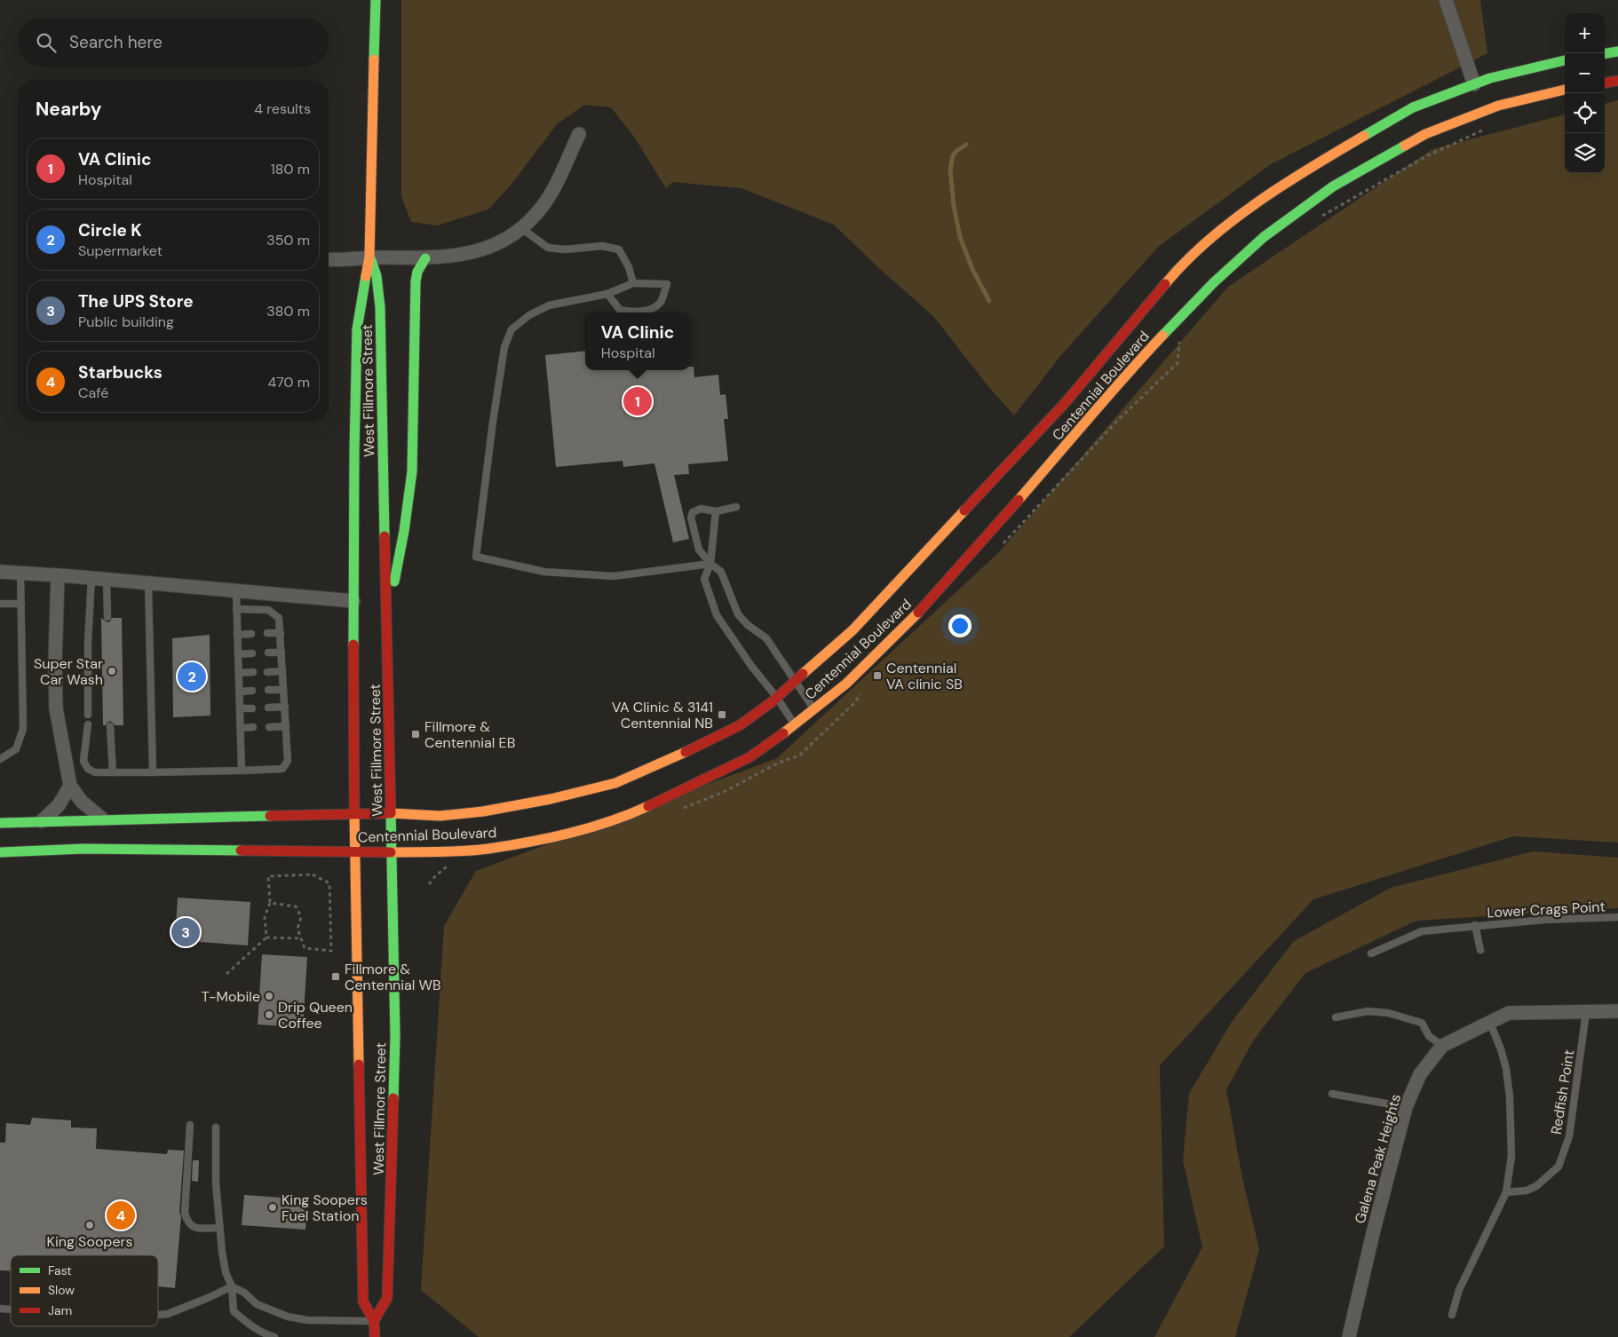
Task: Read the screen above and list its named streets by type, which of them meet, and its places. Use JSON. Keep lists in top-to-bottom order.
{
  "streets": {
    "main road": ["Centennial Boulevard", "West Fillmore Street"],
    "street": ["Galena Peak Heights"],
    "lane": ["Lower Crags Point", "Redfish Point"]
  },
  "crossings": [
    ["Centennial Boulevard", "West Fillmore Street"],
    ["Redfish Point", "Galena Peak Heights"]
  ],
  "places": {
    "other": [
      "Super Star Car Wash",
      "T-Mobile",
      "Drip Queen Coffee",
      "King Soopers Fuel Station",
      "King Soopers"
    ],
    "transit": [
      "Centennial VA clinic SB",
      "VA Clinic & 3141 Centennial NB",
      "Fillmore & Centennial EB",
      "Fillmore & Centennial WB"
    ]
  },
  "legend": ["Fast", "Slow", "Jam"],
  "page": {
    "map_buttons": ["+", "−"],
    "search": "Search here",
    "heading": ["Nearby", "4 results"],
    "list": [
      {
        "mark": "1",
        "name": "VA Clinic",
        "note": "Hospital",
        "value": "180 m"
      },
      {
        "mark": "2",
        "name": "Circle K",
        "note": "Supermarket",
        "value": "350 m"
      },
      {
        "mark": "3",
        "name": "The UPS Store",
        "note": "Public building",
        "value": "380 m"
      },
      {
        "mark": "4",
        "name": "Starbucks",
        "note": "Café",
        "value": "470 m"
      }
    ],
    "popup": ["VA Clinic", "Hospital"],
    "pins": [
      "1",
      "2",
      "3",
      "4"
    ]
  }
}
